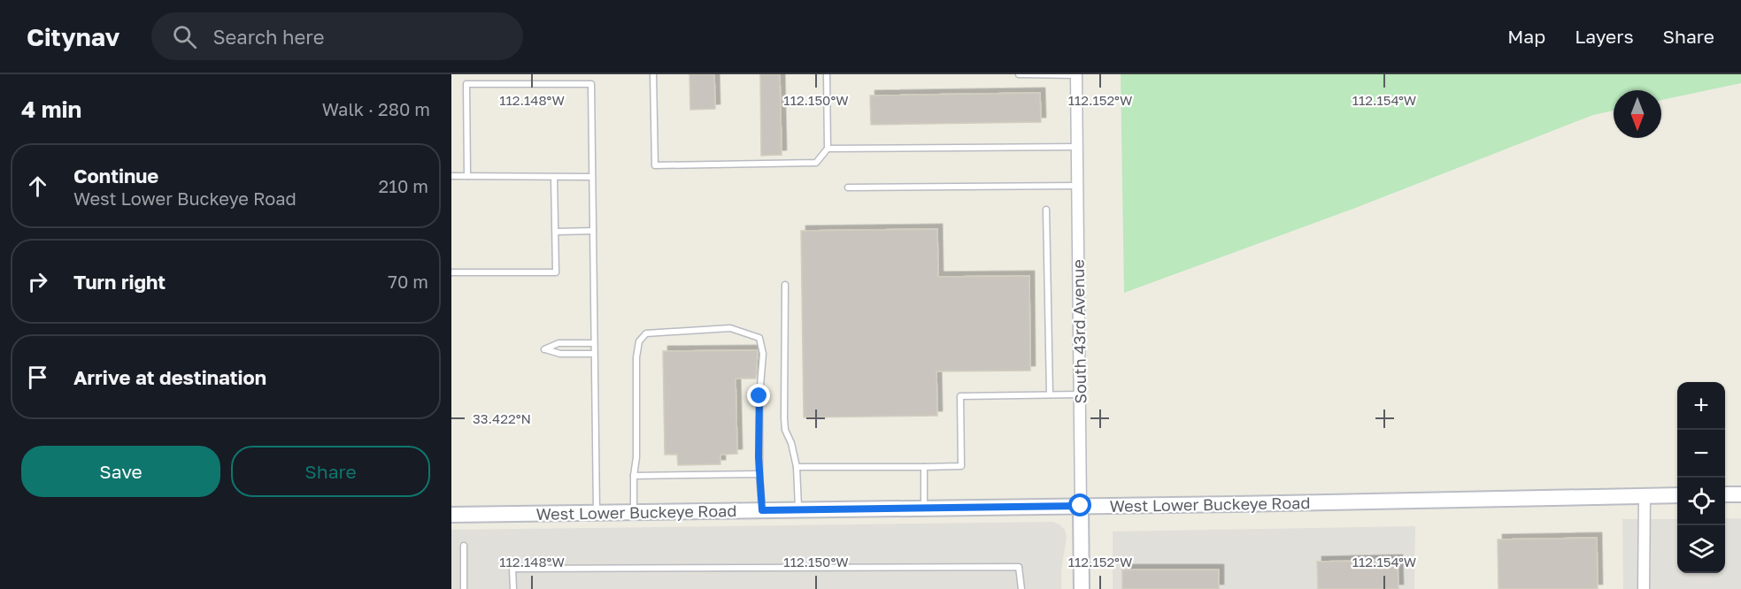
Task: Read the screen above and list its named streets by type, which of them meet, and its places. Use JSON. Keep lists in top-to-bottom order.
{
  "streets": {
    "main road": ["South 43rd Avenue", "West Lower Buckeye Road"]
  },
  "crossings": [
    ["South 43rd Avenue", "West Lower Buckeye Road"]
  ],
  "north": "bottom",
  "page": {
    "header": "Citynav",
    "search": "Search here",
    "nav": ["Map", "Layers", "Share"],
    "heading": ["4 min", "Walk · 280 m"],
    "list": [
      ["Continue", "West Lower Buckeye Road", "210 m"],
      ["Turn right", "70 m"],
      "Arrive at destination"
    ],
    "map_buttons": ["+", "−"],
    "buttons": ["Save", "Share"]
  },
  "coordinates": [
    "112.148°W",
    "112.150°W",
    "112.152°W",
    "112.154°W",
    "33.422°N"
  ]
}
